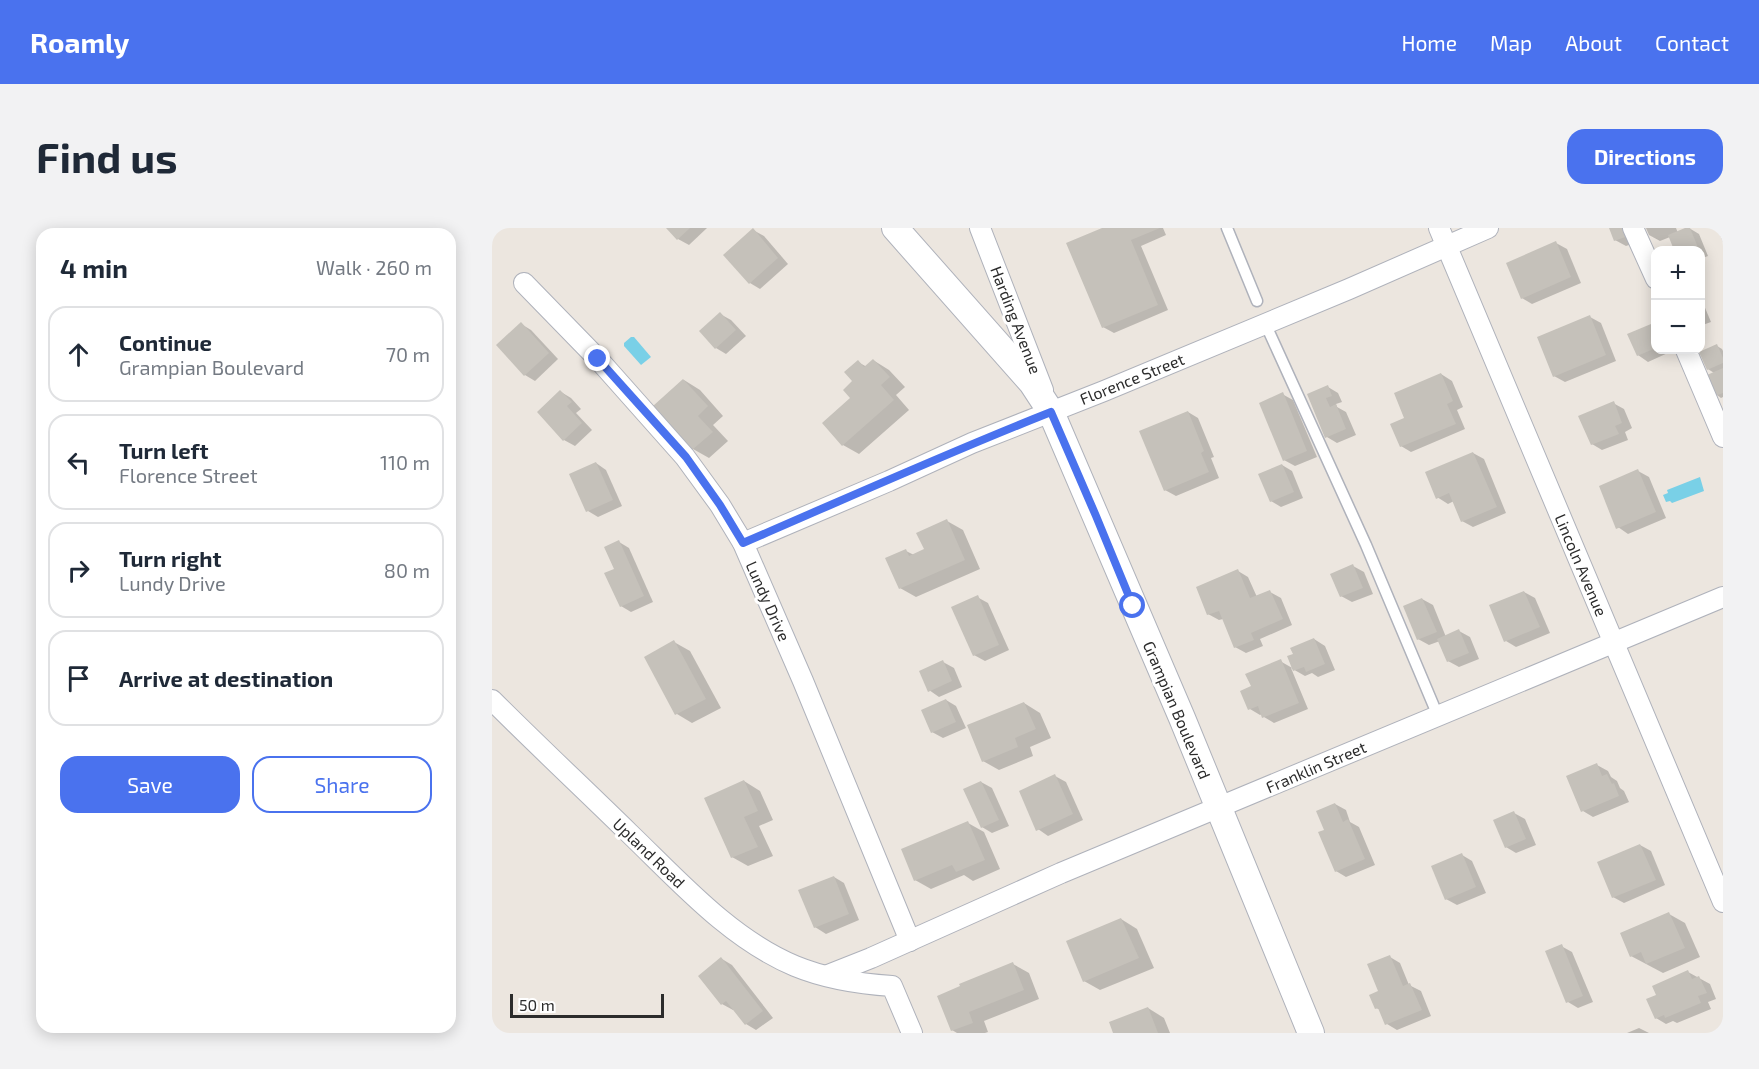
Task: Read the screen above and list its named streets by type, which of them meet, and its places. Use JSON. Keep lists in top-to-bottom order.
{
  "streets": {
    "street": [
      "Harding Avenue",
      "Florence Street",
      "Lincoln Avenue",
      "Lundy Drive",
      "Grampian Boulevard",
      "Franklin Street",
      "Upland Road"
    ]
  },
  "crossings": [
    ["Harding Avenue", "Florence Street"],
    ["Harding Avenue", "Grampian Boulevard"],
    ["Florence Street", "Lincoln Avenue"],
    ["Florence Street", "Lundy Drive"],
    ["Florence Street", "Grampian Boulevard"],
    ["Lincoln Avenue", "Franklin Street"],
    ["Lundy Drive", "Franklin Street"],
    ["Grampian Boulevard", "Franklin Street"]
  ],
  "scale_bar": "50 m",
  "page": {
    "header": "Roamly",
    "nav": [
      "Home",
      "Map",
      "About",
      "Contact"
    ],
    "buttons": [
      "Directions",
      ["Save", "Share"]
    ],
    "title": "Find us",
    "heading": ["4 min", "Walk · 260 m"],
    "map_buttons": ["+", "−"],
    "list": [
      ["Continue", "Grampian Boulevard", "70 m"],
      ["Turn left", "Florence Street", "110 m"],
      ["Turn right", "Lundy Drive", "80 m"],
      "Arrive at destination"
    ],
    "scale": "50 m"
  }
}
